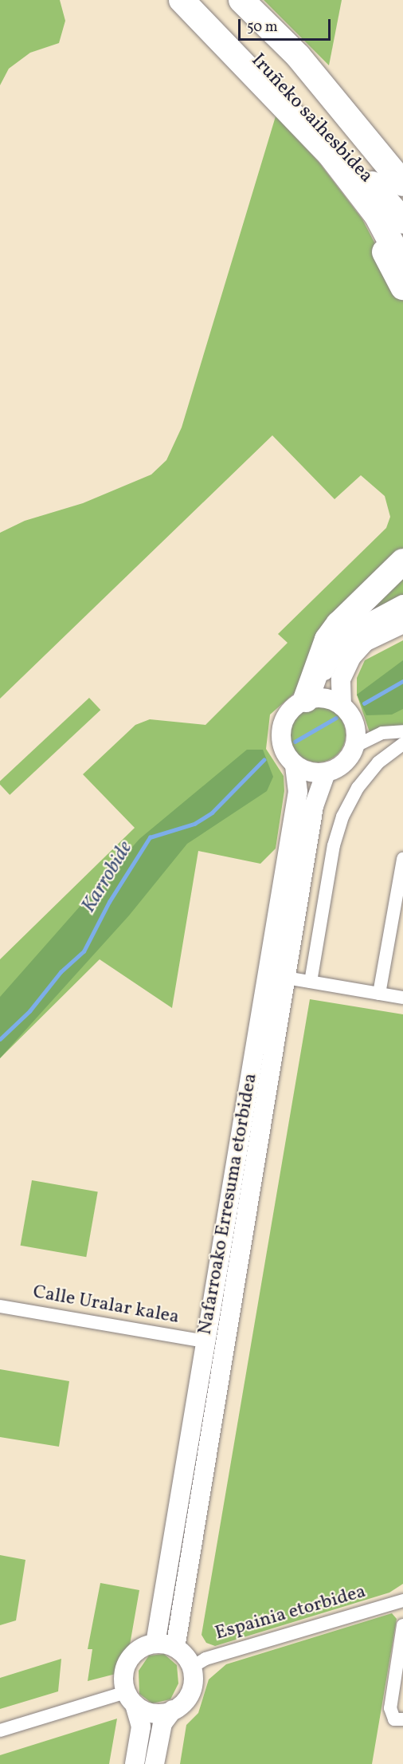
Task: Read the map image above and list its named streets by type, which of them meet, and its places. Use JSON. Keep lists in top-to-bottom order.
{
  "streets": {
    "highway": ["Iruñeko saihesbidea"],
    "street": ["Nafarroako Erresuma etorbidea", "Calle Uralar kalea", "Espainia etorbidea"]
  },
  "crossings": [
    ["Nafarroako Erresuma etorbidea", "Calle Uralar kalea"],
    ["Nafarroako Erresuma etorbidea", "Espainia etorbidea"]
  ],
  "water": ["Karrobide"],
  "scale_bar": "50 m"
}
